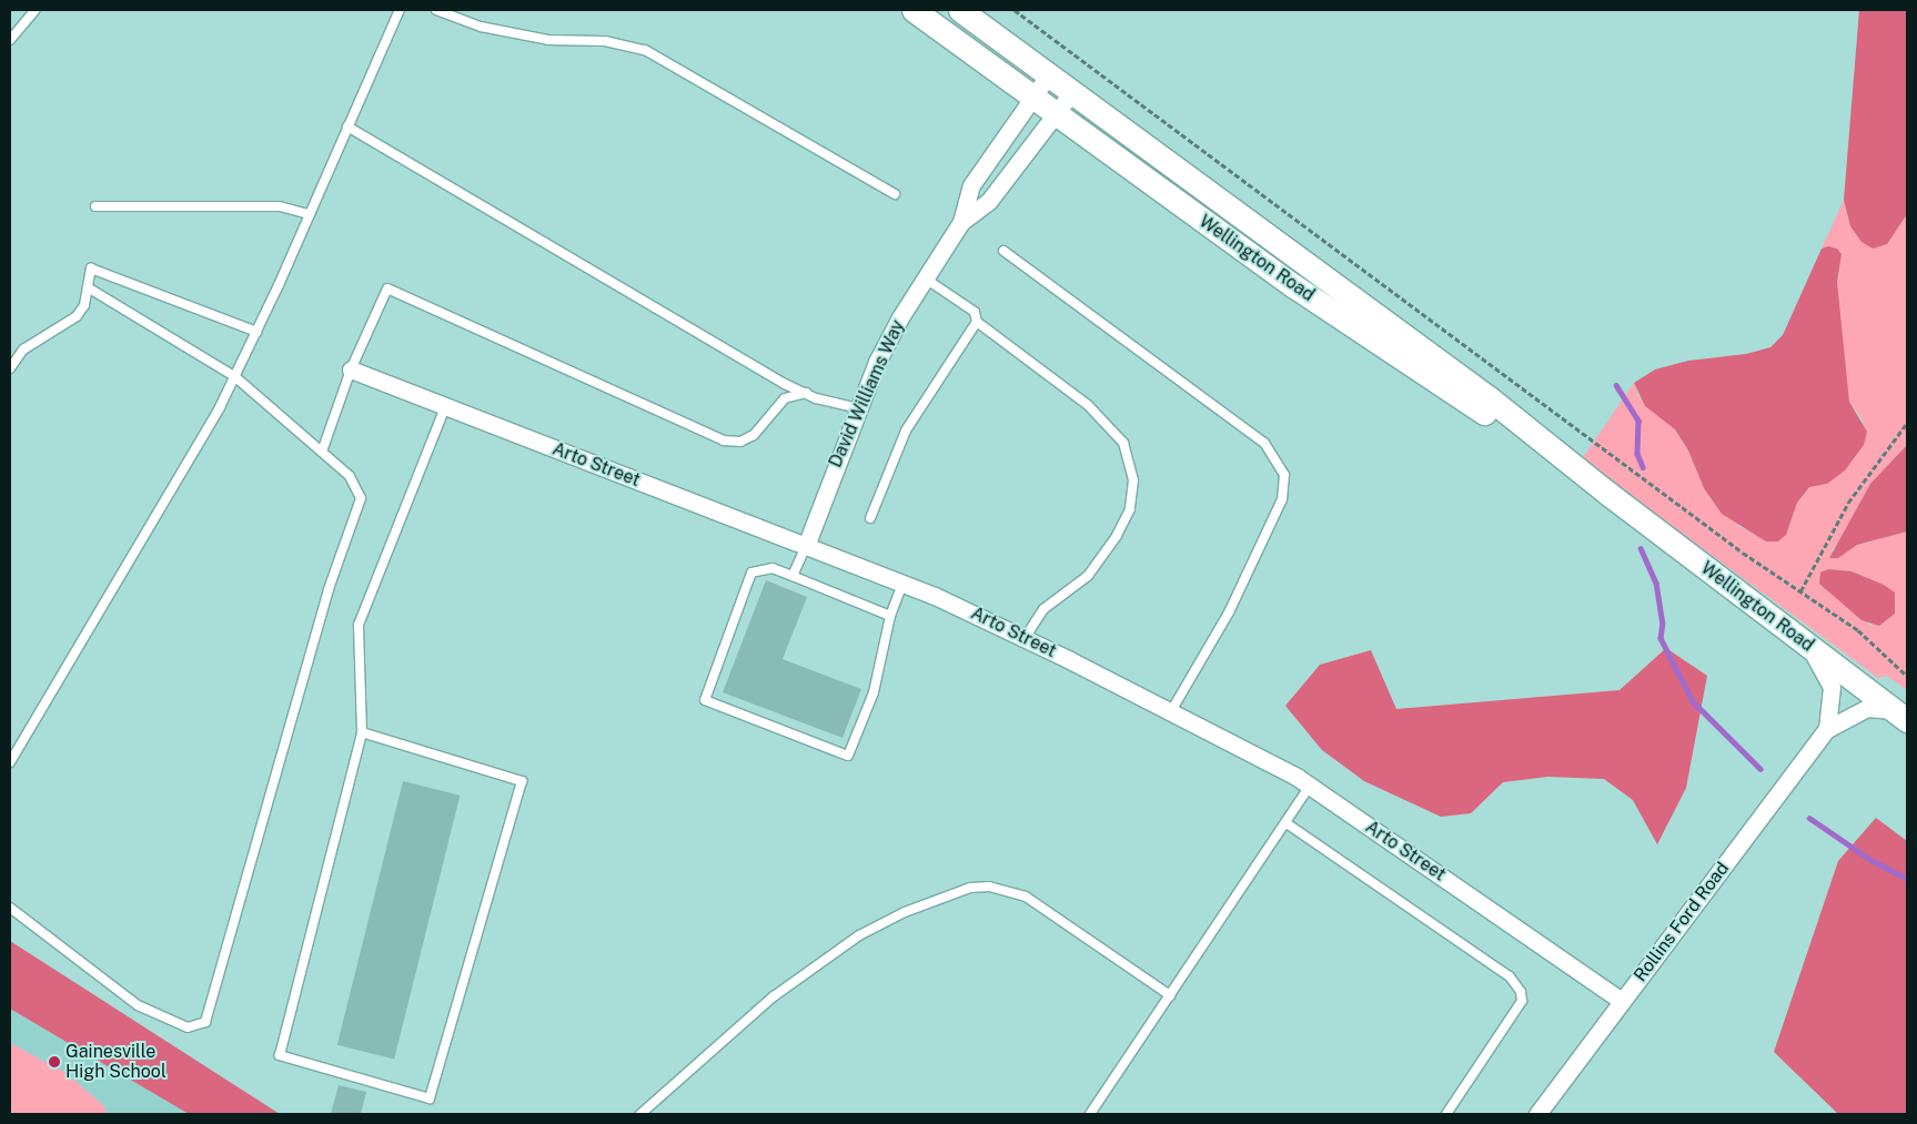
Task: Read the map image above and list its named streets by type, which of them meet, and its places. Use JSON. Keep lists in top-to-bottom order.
{
  "streets": {
    "main road": ["Wellington Road"],
    "street": ["David Williams Way", "Arto Street", "Rollins Ford Road"]
  },
  "crossings": [
    ["Wellington Road", "David Williams Way"],
    ["Wellington Road", "Rollins Ford Road"],
    ["David Williams Way", "Arto Street"],
    ["Arto Street", "Rollins Ford Road"]
  ],
  "places": ["Gainesville High School"]
}
